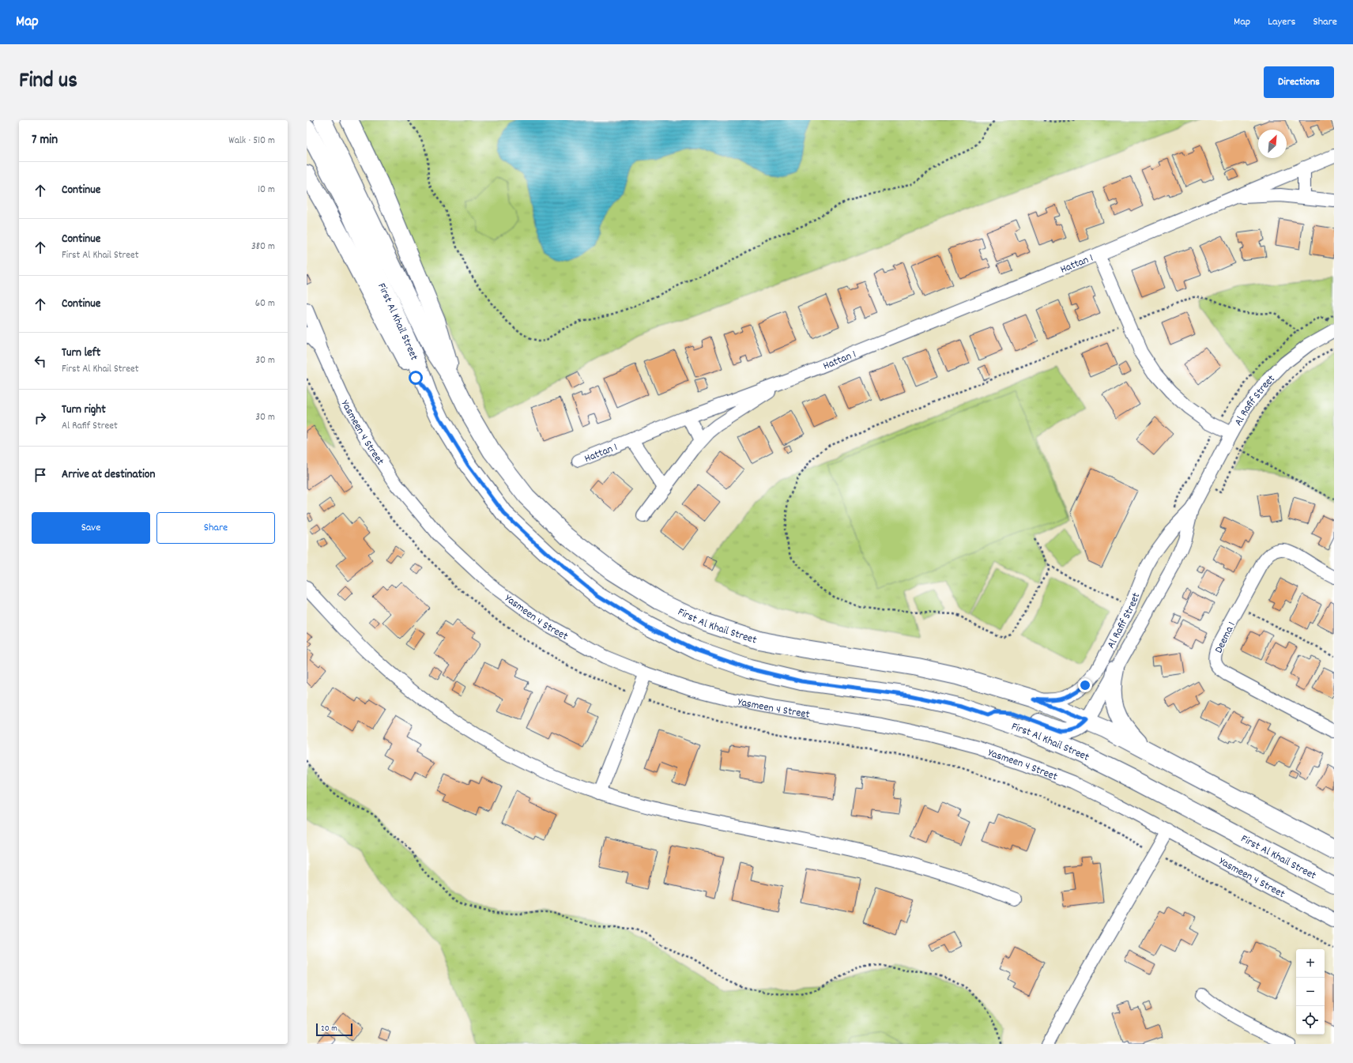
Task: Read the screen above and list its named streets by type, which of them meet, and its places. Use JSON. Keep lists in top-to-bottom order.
{
  "streets": {
    "main road": ["First Al Khail Street"],
    "street": [
      "Hattan 1",
      "Al Rafif Street",
      "Yasmeen 4 Street",
      "Deema 1"
    ]
  },
  "crossings": [
    ["Hattan 1", "Al Rafif Street"],
    ["First Al Khail Street", "Al Rafif Street"]
  ],
  "scale_bar": "20 m",
  "north": "top right",
  "page": {
    "header": "Map",
    "nav": ["Map", "Layers", "Share"],
    "title": "Find us",
    "buttons": [
      "Directions",
      ["Save", "Share"]
    ],
    "heading": ["7 min", "Walk · 510 m"],
    "list": [
      ["Continue", "10 m"],
      ["Continue", "First Al Khail Street", "380 m"],
      ["Continue", "60 m"],
      ["Turn left", "First Al Khail Street", "30 m"],
      ["Turn right", "Al Rafif Street", "30 m"],
      "Arrive at destination"
    ],
    "map_buttons": ["+", "−"],
    "scale": "20 m"
  }
}
